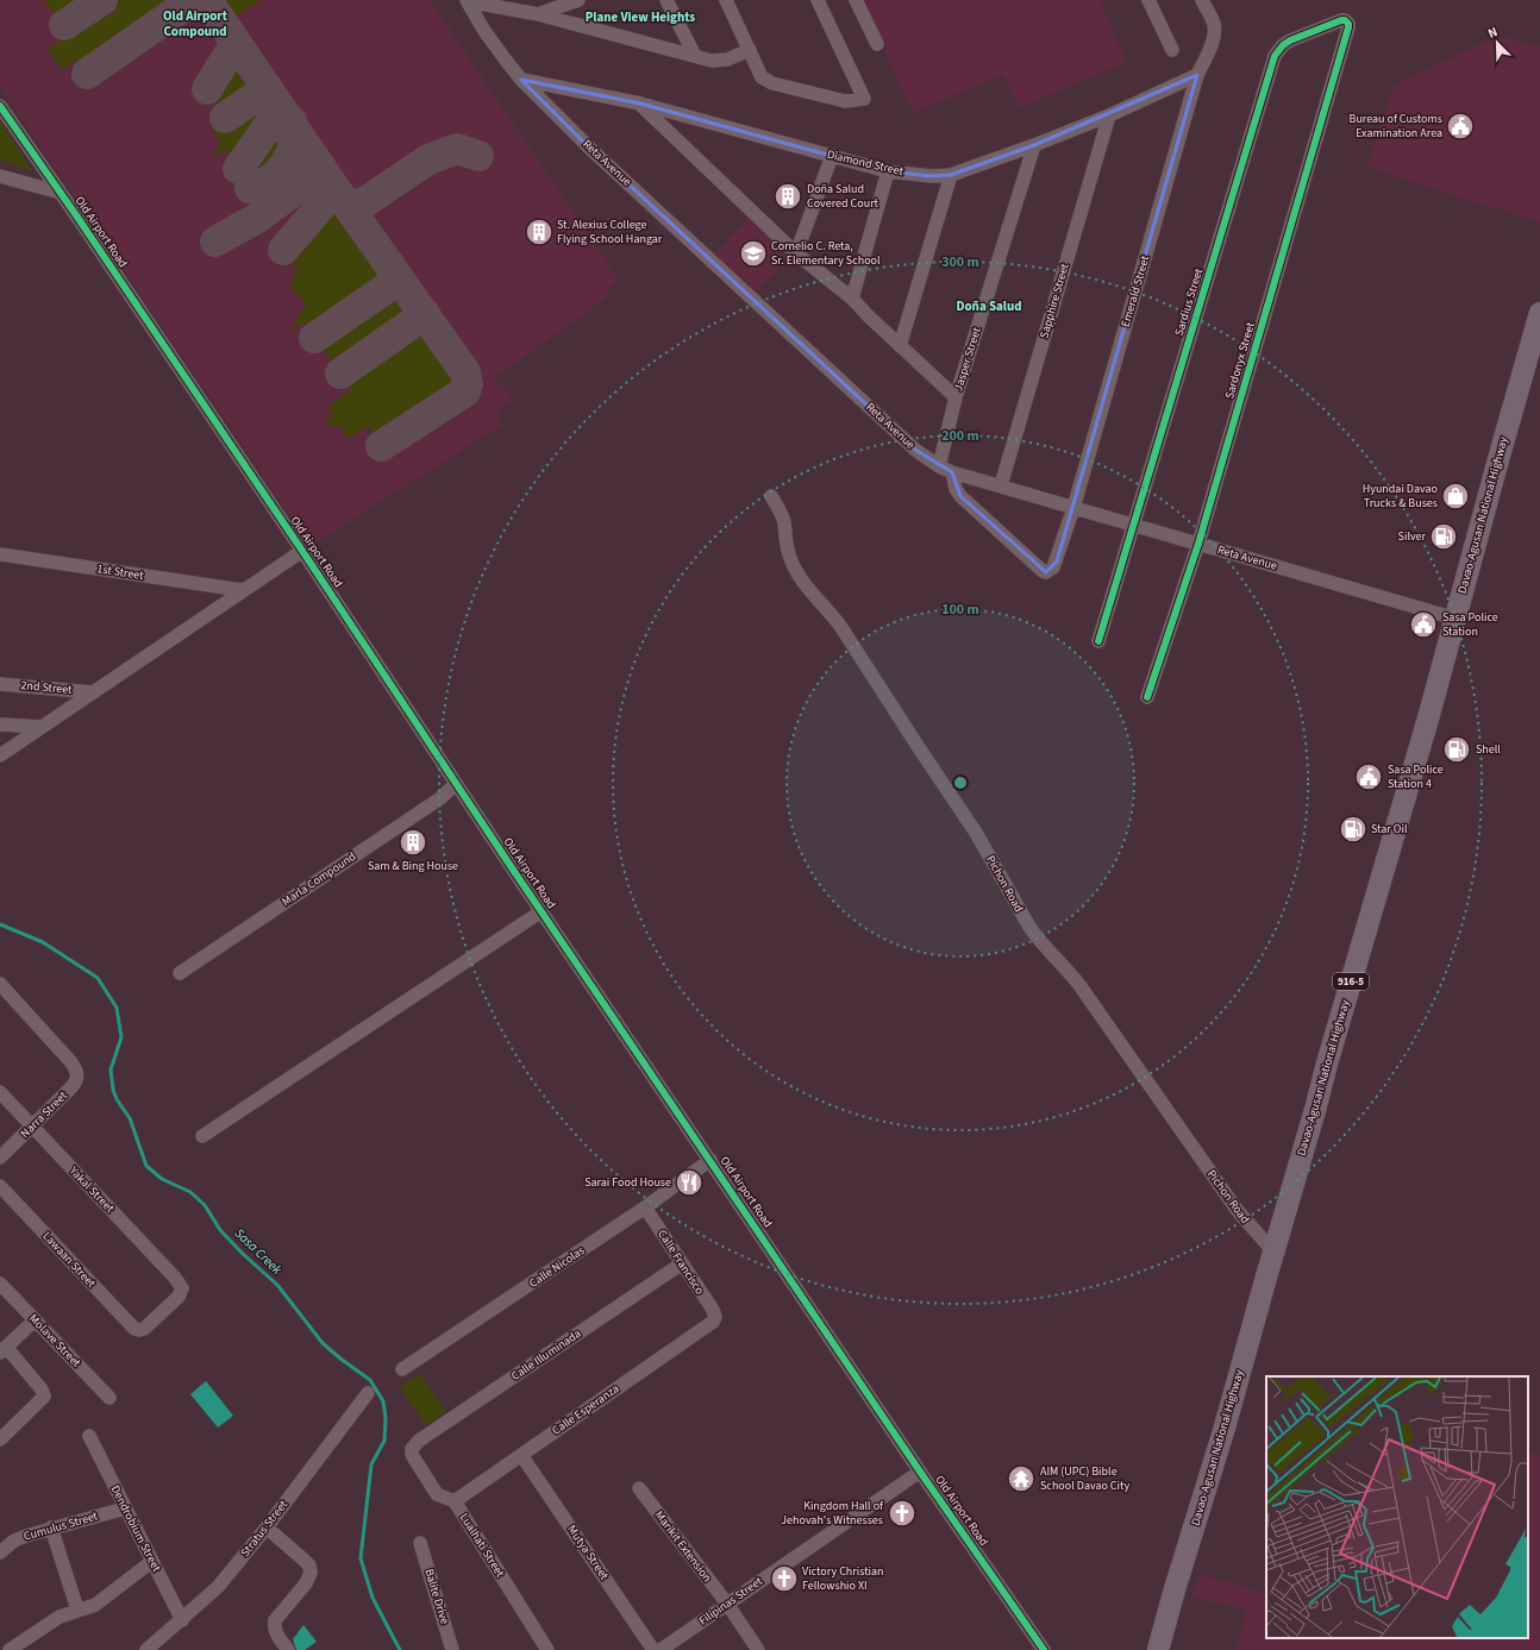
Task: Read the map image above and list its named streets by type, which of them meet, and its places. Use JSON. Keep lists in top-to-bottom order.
{
  "streets": {
    "main road": ["Davao-Agusan National Highway", "916-5"],
    "street": [
      "Reta Avenue",
      "Diamond Street",
      "Old Airport Road",
      "Emerald Street",
      "Sapphire Street",
      "Sardius Street",
      "Jasper Street",
      "Sardonyx Street",
      "1st Street",
      "2nd Street",
      "Marla Compound",
      "Pichon Road",
      "Narra Street",
      "Yakal Street",
      "Lawaan Street",
      "Calle Francisco",
      "Calle Nicolas",
      "Molave Street",
      "Calle Illuminada",
      "Calle Esperanza",
      "Cumulus Street",
      "Dendrobium Street",
      "Stratus Street",
      "Lualhati Street",
      "Marikit Extension",
      "Mutya Street",
      "Balite Drive",
      "Filipinas Street"
    ]
  },
  "crossings": [
    ["Reta Avenue", "Diamond Street"],
    ["Reta Avenue", "Emerald Street"],
    ["Reta Avenue", "Sapphire Street"],
    ["Reta Avenue", "Sardius Street"],
    ["Reta Avenue", "Jasper Street"],
    ["Reta Avenue", "Sardonyx Street"],
    ["Reta Avenue", "Davao-Agusan National Highway"],
    ["Diamond Street", "Emerald Street"],
    ["Diamond Street", "Sapphire Street"],
    ["Diamond Street", "Jasper Street"],
    ["Old Airport Road", "Marla Compound"],
    ["Old Airport Road", "Calle Nicolas"],
    ["Old Airport Road", "Filipinas Street"],
    ["Sardius Street", "Sardonyx Street"],
    ["Davao-Agusan National Highway", "Pichon Road"],
    ["Narra Street", "Yakal Street"],
    ["Yakal Street", "Lawaan Street"],
    ["Calle Francisco", "Calle Nicolas"],
    ["Calle Francisco", "Calle Illuminada"],
    ["Calle Francisco", "Calle Esperanza"],
    ["Calle Illuminada", "Lualhati Street"],
    ["Calle Esperanza", "Lualhati Street"],
    ["Calle Esperanza", "Mutya Street"],
    ["Cumulus Street", "Dendrobium Street"],
    ["Dendrobium Street", "Stratus Street"],
    ["Marikit Extension", "Filipinas Street"]
  ],
  "districts": ["Old Airport Compound", "Plane View Heights", "Doña Salud"],
  "water": ["Sasa Creek"],
  "places": {
    "public building": ["Bureau of Customs Examination Area", "Sasa Police Station", "Sasa Police Station 4"],
    "building": ["Doña Salud Covered Court", "St. Alexius College Flying School Hangar", "Sam & Bing House"],
    "school or university": ["Cornelio C. Reta, Sr. Elementary School"],
    "shop": ["Hyundai Davao Trucks & Buses"],
    "fuel station": ["Silver", "Shell", "Star Oil"],
    "restaurant": ["Sarai Food House"],
    "temple": ["AIM (UPC) Bible School Davao City"],
    "church": ["Kingdom Hall of Jehovah's Witnesses", "Victory Christian Fellowshio XI"]
  },
  "north": "top left",
  "rings": ["300 m", "200 m", "100 m"]
}
